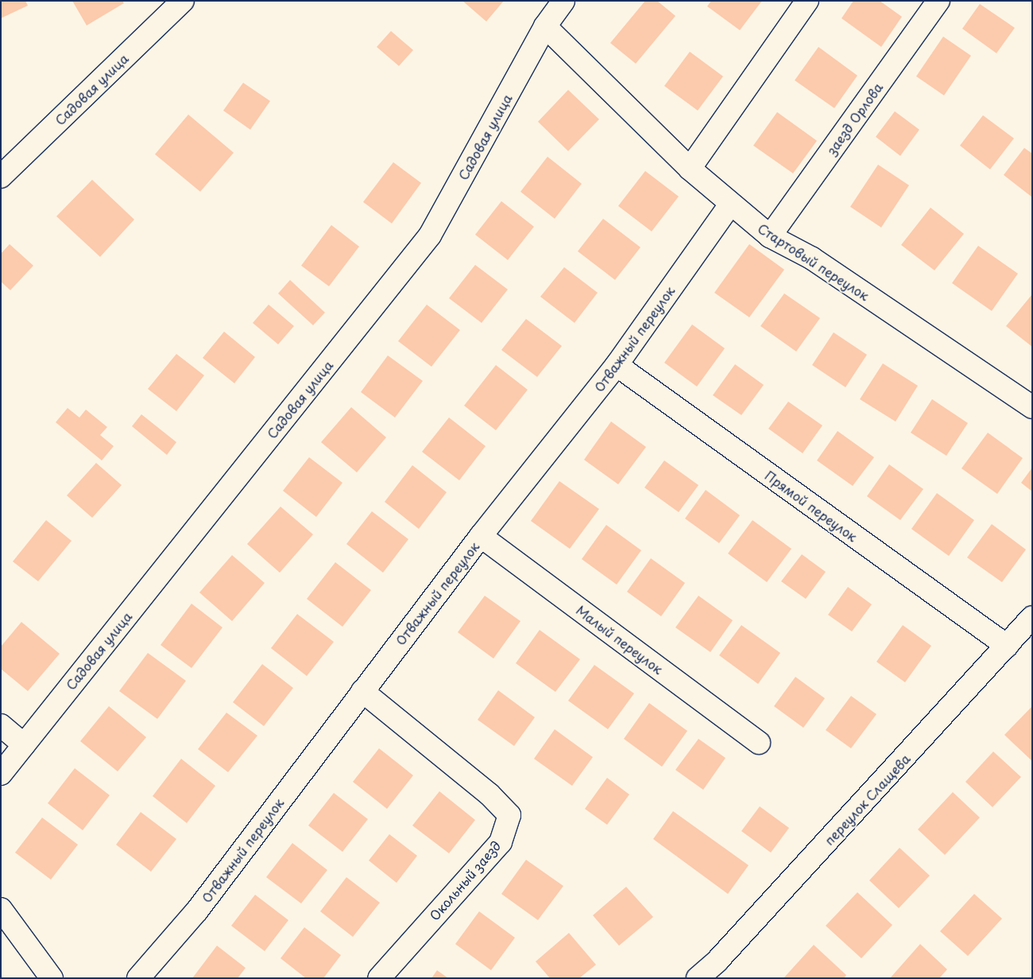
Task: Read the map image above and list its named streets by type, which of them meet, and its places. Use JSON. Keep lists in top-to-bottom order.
{
  "streets": {
    "street": [
      "Садовая улица",
      "заезд Орлова",
      "Стартовый переулок",
      "Отважный переулок",
      "Прямой переулок",
      "Малый переулок",
      "переулок Слащева",
      "Окольный заезд"
    ]
  },
  "crossings": [
    ["Садовая улица", "Стартовый переулок"],
    ["заезд Орлова", "Стартовый переулок"],
    ["Стартовый переулок", "Отважный переулок"],
    ["Отважный переулок", "Прямой переулок"],
    ["Отважный переулок", "Малый переулок"],
    ["Отважный переулок", "Окольный заезд"],
    ["Прямой переулок", "переулок Слащева"]
  ]
}
